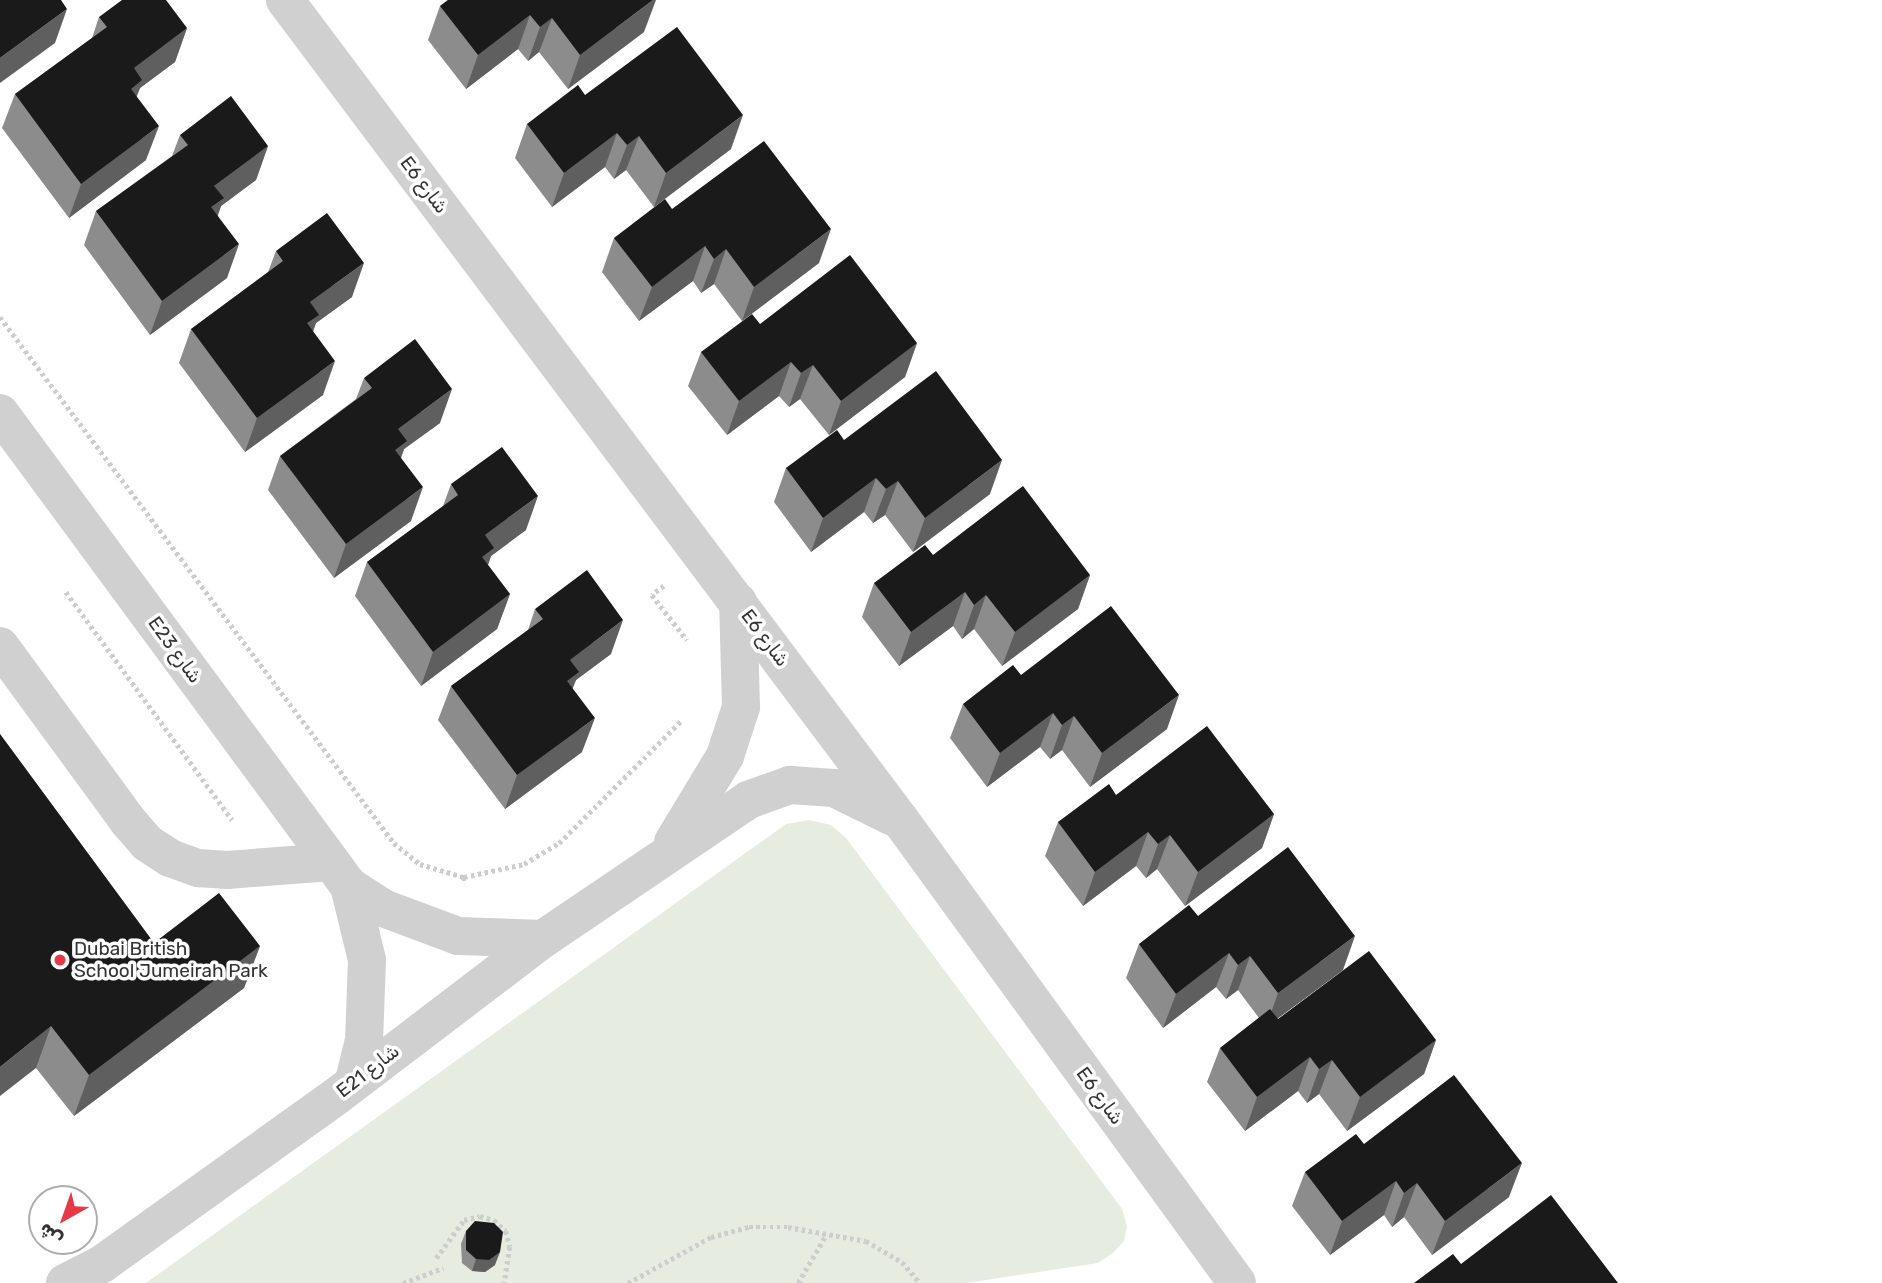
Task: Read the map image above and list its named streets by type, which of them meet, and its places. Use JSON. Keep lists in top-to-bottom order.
{
  "streets": {
    "street": ["E6 شارع", "E23 شارع", "E21 شارع"]
  },
  "crossings": [
    ["E6 شارع", "E21 شارع"],
    ["E23 شارع", "E21 شارع"]
  ],
  "places": ["Dubai British School Jumeirah Park"],
  "north": "bottom left"
}
